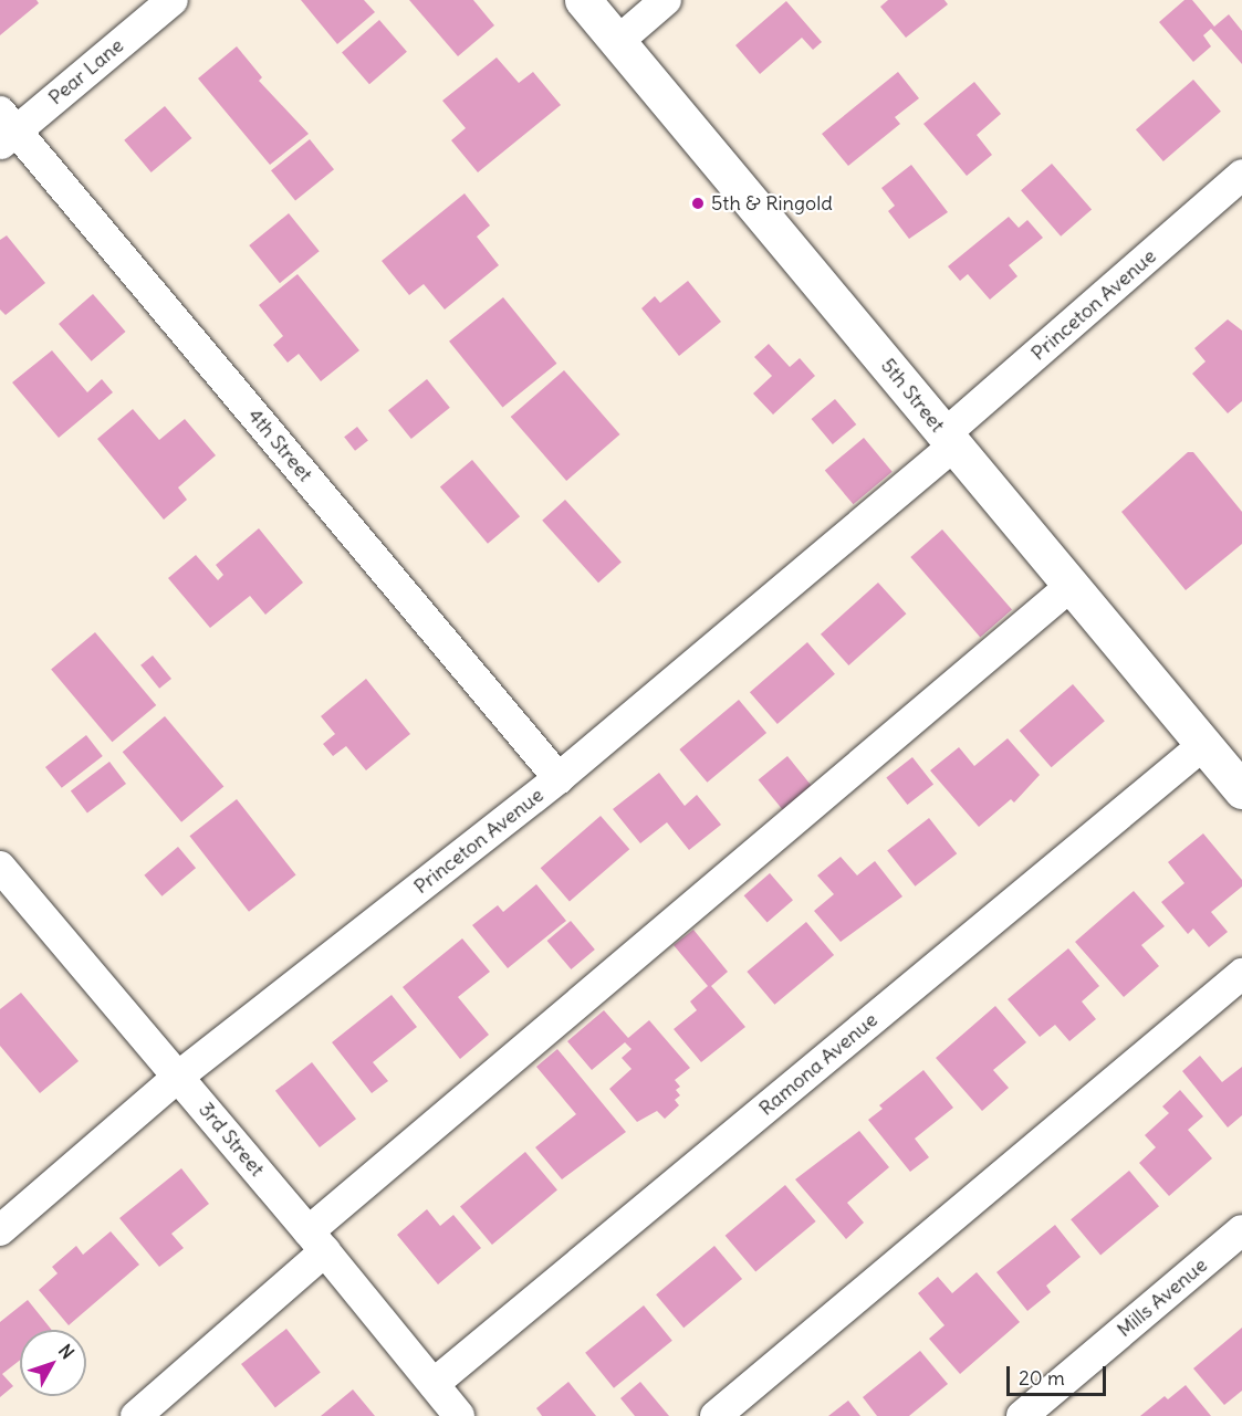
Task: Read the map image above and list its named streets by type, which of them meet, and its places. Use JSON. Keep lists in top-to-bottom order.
{
  "streets": {
    "main road": ["5th Street"],
    "street": [
      "Pear Lane",
      "Princeton Avenue",
      "4th Street",
      "Ramona Avenue",
      "3rd Street",
      "Mills Avenue"
    ]
  },
  "crossings": [
    ["Pear Lane", "4th Street"],
    ["Princeton Avenue", "5th Street"],
    ["Princeton Avenue", "4th Street"],
    ["Princeton Avenue", "3rd Street"],
    ["5th Street", "Ramona Avenue"],
    ["Ramona Avenue", "3rd Street"]
  ],
  "places": ["5th & Ringold"],
  "scale_bar": "20 m",
  "north": "top right"
}
